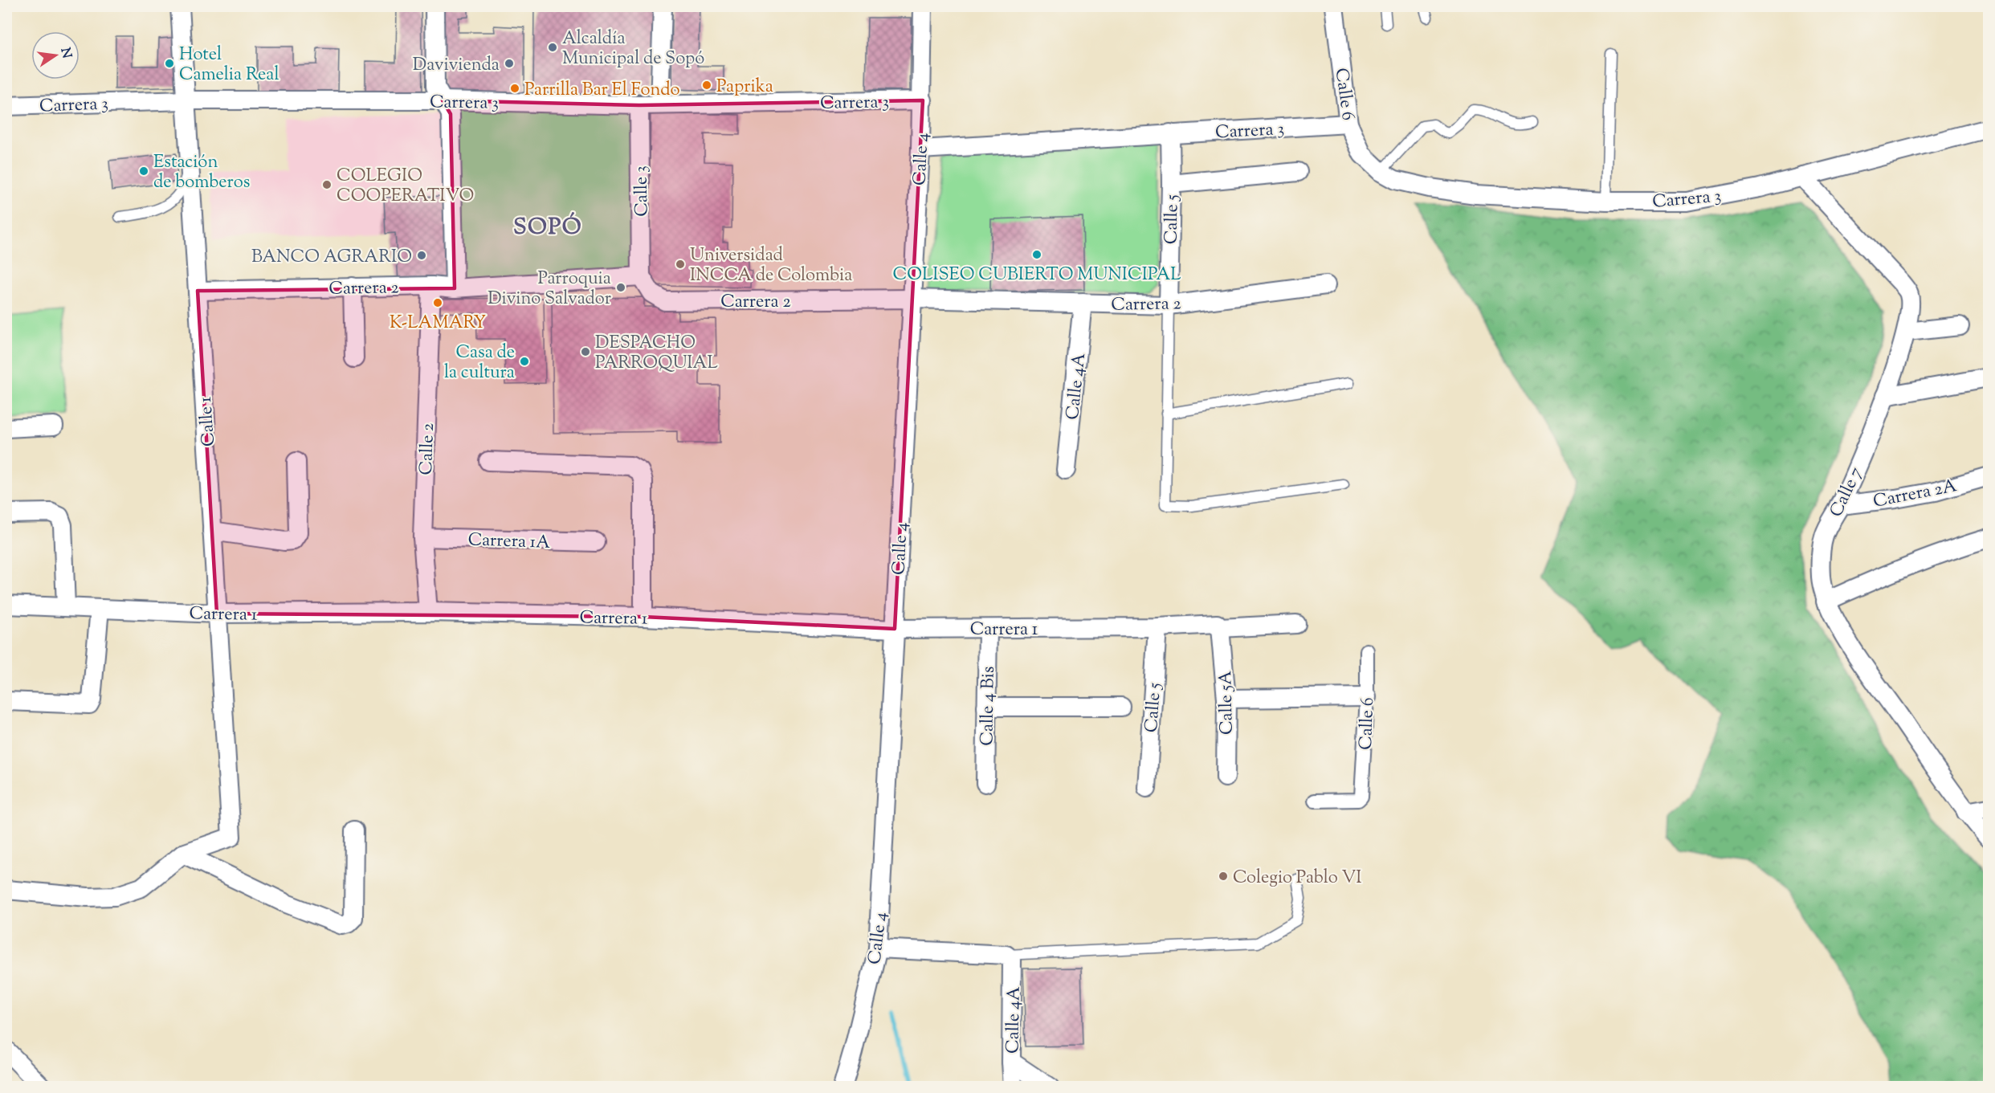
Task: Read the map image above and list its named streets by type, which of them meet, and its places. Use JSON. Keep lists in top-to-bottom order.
{
  "streets": {
    "street": [
      "Calle 6",
      "Carrera 3",
      "Calle 4",
      "Calle 3",
      "Calle 5",
      "Carrera 2",
      "Calle 4A",
      "Calle 1",
      "Calle 2",
      "Calle 7",
      "Carrera 2A",
      "Carrera 1A",
      "Carrera 1",
      "Calle 5A",
      "Calle 4 Bis"
    ]
  },
  "crossings": [
    ["Calle 6", "Carrera 3"],
    ["Carrera 3", "Calle 4"],
    ["Carrera 3", "Calle 3"],
    ["Carrera 3", "Calle 5"],
    ["Carrera 3", "Calle 1"],
    ["Carrera 3", "Calle 7"],
    ["Calle 4", "Carrera 2"],
    ["Calle 4", "Carrera 1"],
    ["Calle 3", "Carrera 2"],
    ["Calle 5", "Carrera 2"],
    ["Calle 5", "Carrera 1"],
    ["Carrera 2", "Calle 4A"],
    ["Carrera 2", "Calle 1"],
    ["Carrera 2", "Calle 2"],
    ["Calle 1", "Carrera 1"],
    ["Calle 2", "Carrera 1A"],
    ["Calle 2", "Carrera 1"],
    ["Calle 7", "Carrera 2A"],
    ["Carrera 1", "Calle 5A"],
    ["Carrera 1", "Calle 4 Bis"]
  ],
  "districts": ["SOPÓ"],
  "places": [
    "Alcaldía Municipal de Sopó",
    "Hotel Camelia Real",
    "Davivienda",
    "Paprika",
    "Parrilla Bar El Fondo",
    "Estación de bomberos",
    "COLEGIO COOPERATIVO",
    "COLISEO CUBIERTO MUNICIPAL",
    "BANCO AGRARIO",
    "Universidad INCCA de Colombia",
    "Parroquia Divino Salvador",
    "K-LAMARY",
    "DESPACHO PARROQUIAL",
    "Casa de la cultura",
    "Colegio Pablo VI"
  ],
  "north": "right"
}
